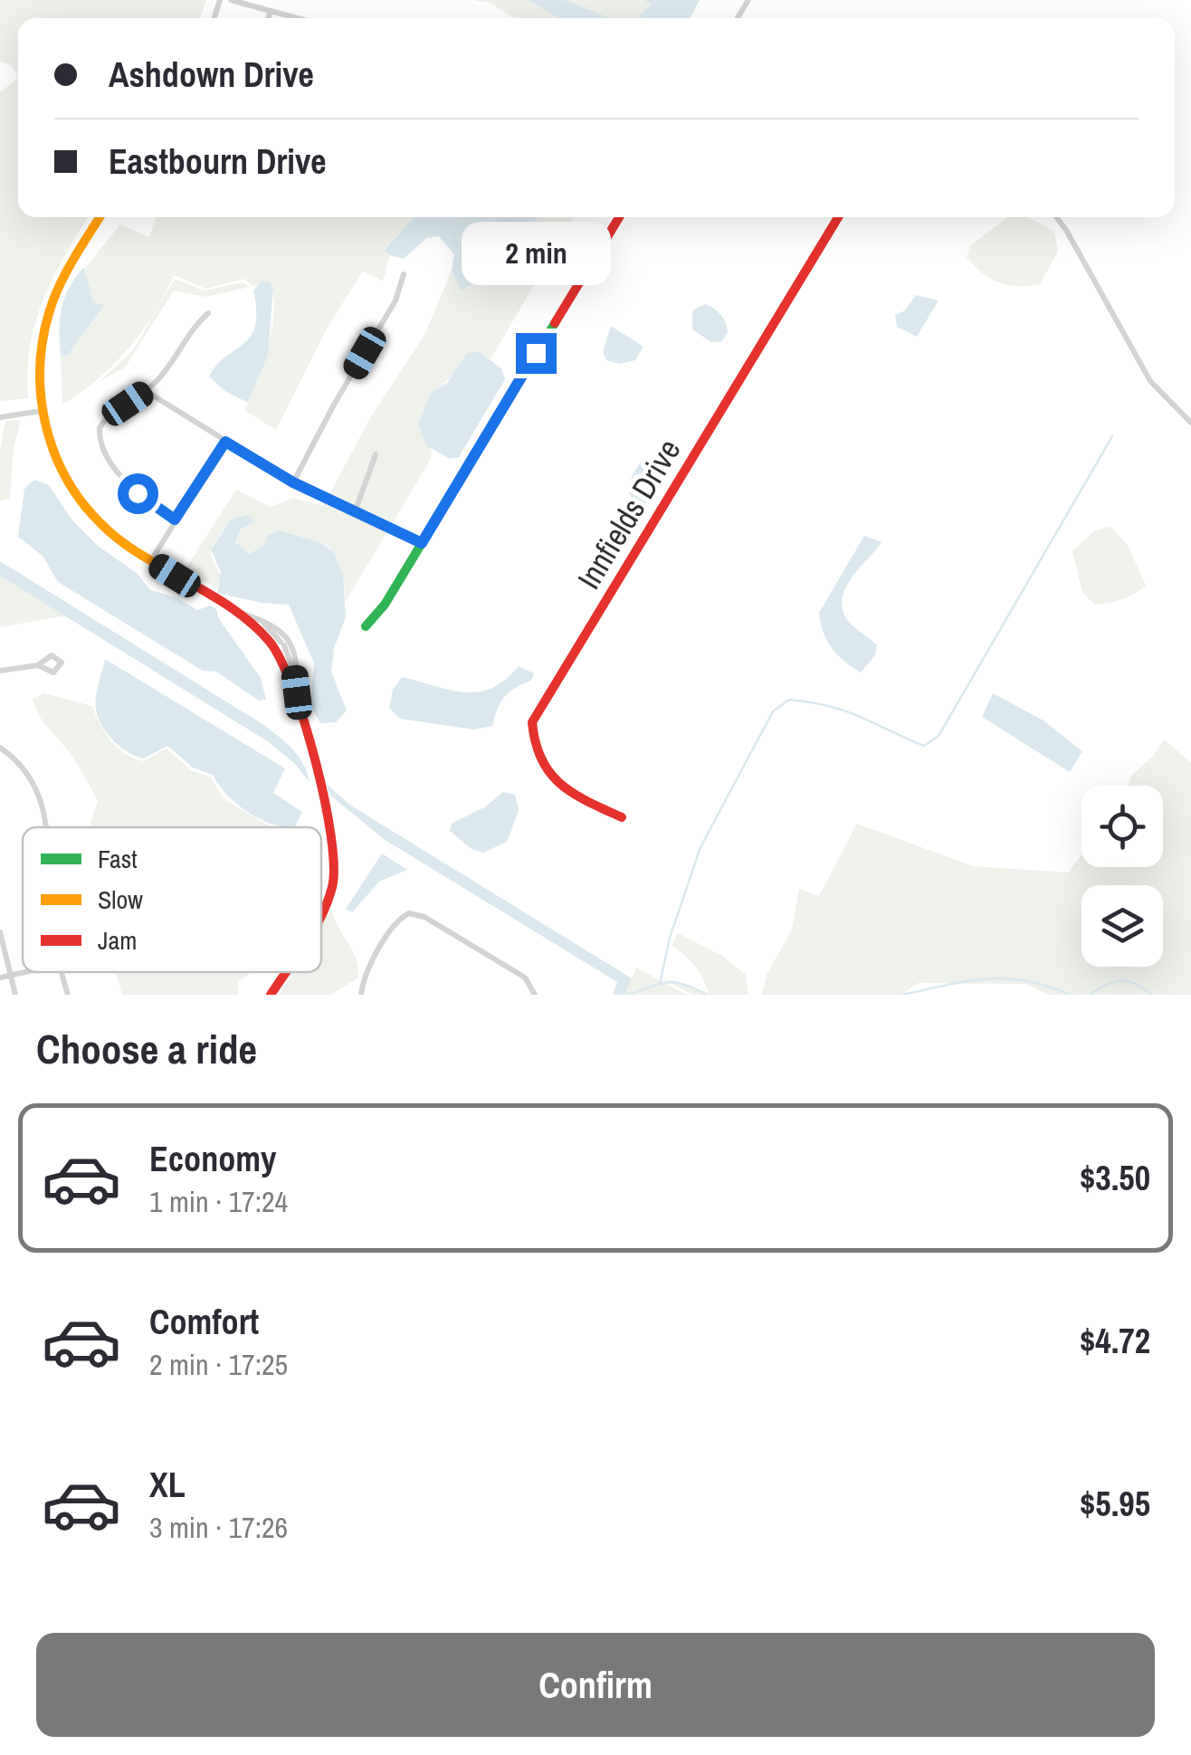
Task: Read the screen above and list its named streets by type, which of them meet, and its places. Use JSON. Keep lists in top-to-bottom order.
{
  "streets": {
    "street": ["Innfields Drive"]
  },
  "legend": ["Fast", "Slow", "Jam"],
  "page": {
    "banner": ["Ashdown Drive", "Eastbourn Drive"],
    "bubble": "2 min",
    "heading": "Choose a ride",
    "list": [
      {
        "name": "Economy",
        "note": "1 min · 17:24",
        "value": "$3.50"
      },
      {
        "name": "Comfort",
        "note": "2 min · 17:25",
        "value": "$4.72"
      },
      {
        "name": "XL",
        "note": "3 min · 17:26",
        "value": "$5.95"
      }
    ],
    "buttons": "Confirm"
  }
}
